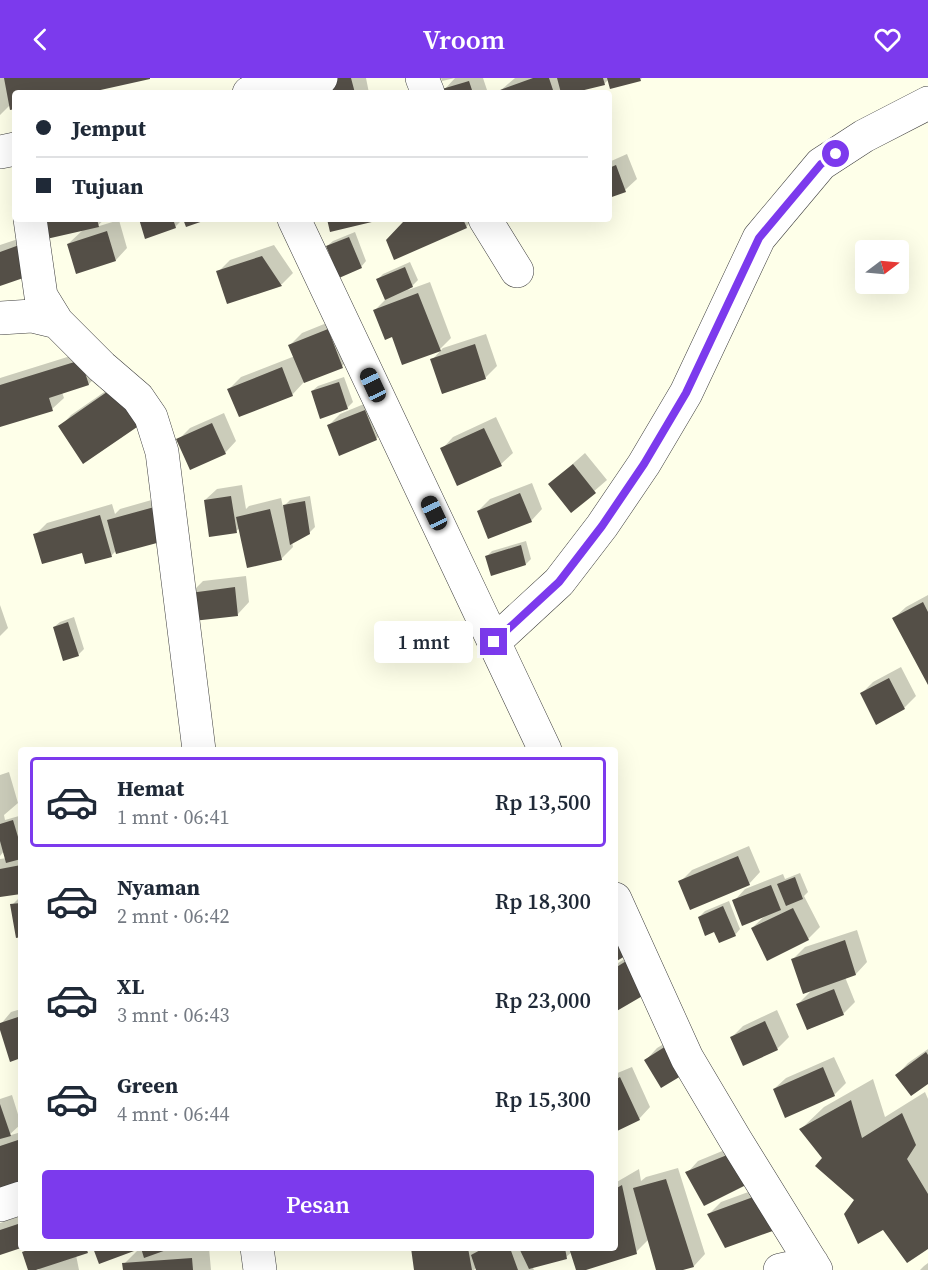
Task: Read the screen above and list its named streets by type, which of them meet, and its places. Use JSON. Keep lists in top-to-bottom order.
{
  "north": "right",
  "page": {
    "header": "Vroom",
    "banner": ["Jemput", "Tujuan"],
    "bubble": "1 mnt",
    "list": [
      {
        "name": "Hemat",
        "note": "1 mnt · 06:41",
        "value": "Rp 13,500"
      },
      {
        "name": "Nyaman",
        "note": "2 mnt · 06:42",
        "value": "Rp 18,300"
      },
      {
        "name": "XL",
        "note": "3 mnt · 06:43",
        "value": "Rp 23,000"
      },
      {
        "name": "Green",
        "note": "4 mnt · 06:44",
        "value": "Rp 15,300"
      }
    ],
    "buttons": "Pesan"
  }
}
